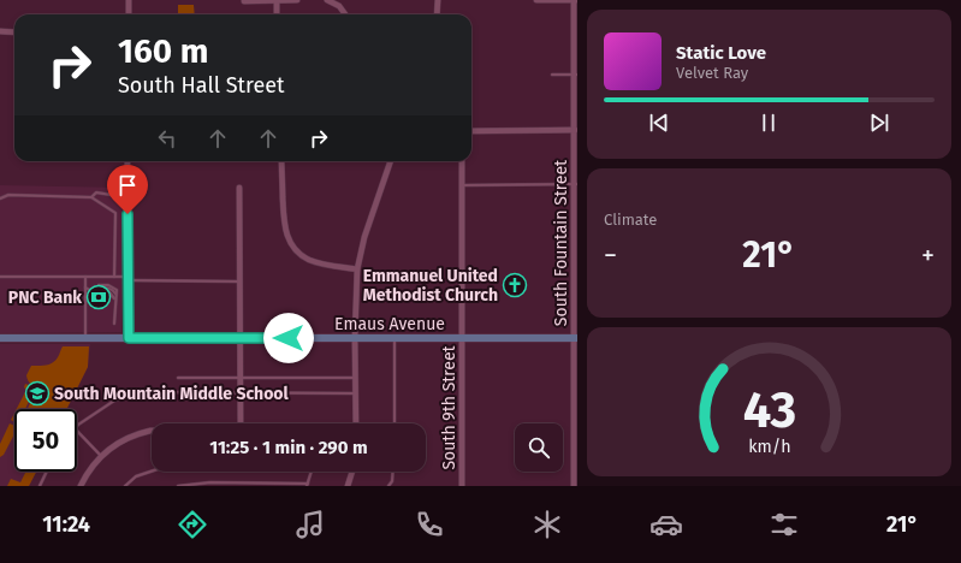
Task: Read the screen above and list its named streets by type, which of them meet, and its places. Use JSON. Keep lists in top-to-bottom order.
{
  "streets": {
    "main road": ["Emaus Avenue"],
    "street": ["South Fountain Street", "South 9th Street"]
  },
  "crossings": [
    ["South Fountain Street", "Emaus Avenue"],
    ["Emaus Avenue", "South 9th Street"]
  ],
  "places": {
    "church": ["Emmanuel United Methodist Church"],
    "bank": ["PNC Bank"],
    "school or university": ["South Mountain Middle School"]
  },
  "page": {
    "turn": ["160 m", "South Hall Street"],
    "song": ["Static Love", "Velvet Ray"],
    "tile": "Climate",
    "heat": ["−", "21°", "+"],
    "limit": "50",
    "trip": "11:25 · 1 min · 290 m",
    "tabs": ["11:24", "21°"],
    "gauge": ["43", "km/h"]
  }
}
